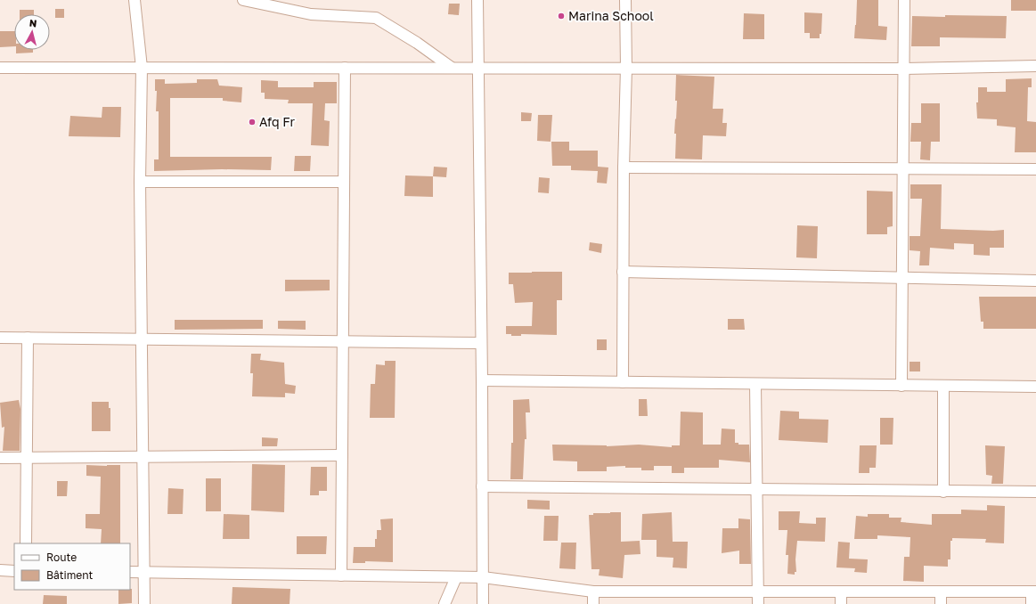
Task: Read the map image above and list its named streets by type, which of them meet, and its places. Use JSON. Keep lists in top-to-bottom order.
{
  "places": ["Marina School", "Afq Fr"],
  "legend": ["Route", "Bâtiment"],
  "north": "top"
}
